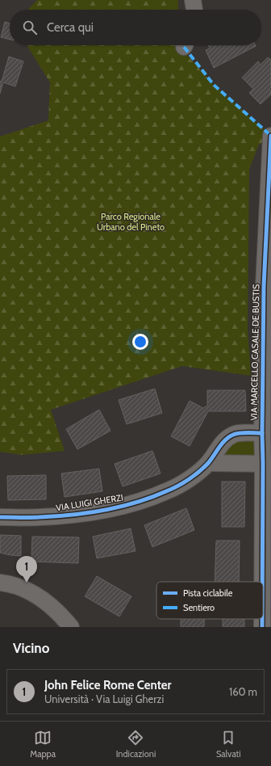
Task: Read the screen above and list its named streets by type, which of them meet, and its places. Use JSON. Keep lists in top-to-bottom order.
{
  "streets": {
    "street": ["VIA MARCELLO CASALE DE BUSTIS", "VIA LUIGI GHERZI"]
  },
  "crossings": [
    ["VIA MARCELLO CASALE DE BUSTIS", "VIA LUIGI GHERZI"]
  ],
  "parks": ["Parco Regionale Urbano del Pineto"],
  "legend": ["Pista ciclabile", "Sentiero"],
  "page": {
    "search": "Cerca qui",
    "pins": "1",
    "heading": "Vicino",
    "list": [
      {
        "mark": "1",
        "name": "John Felice Rome Center",
        "note": "Università · Via Luigi Gherzi",
        "value": "160 m"
      }
    ],
    "nav": ["Mappa", "Indicazioni", "Salvati"]
  }
}
